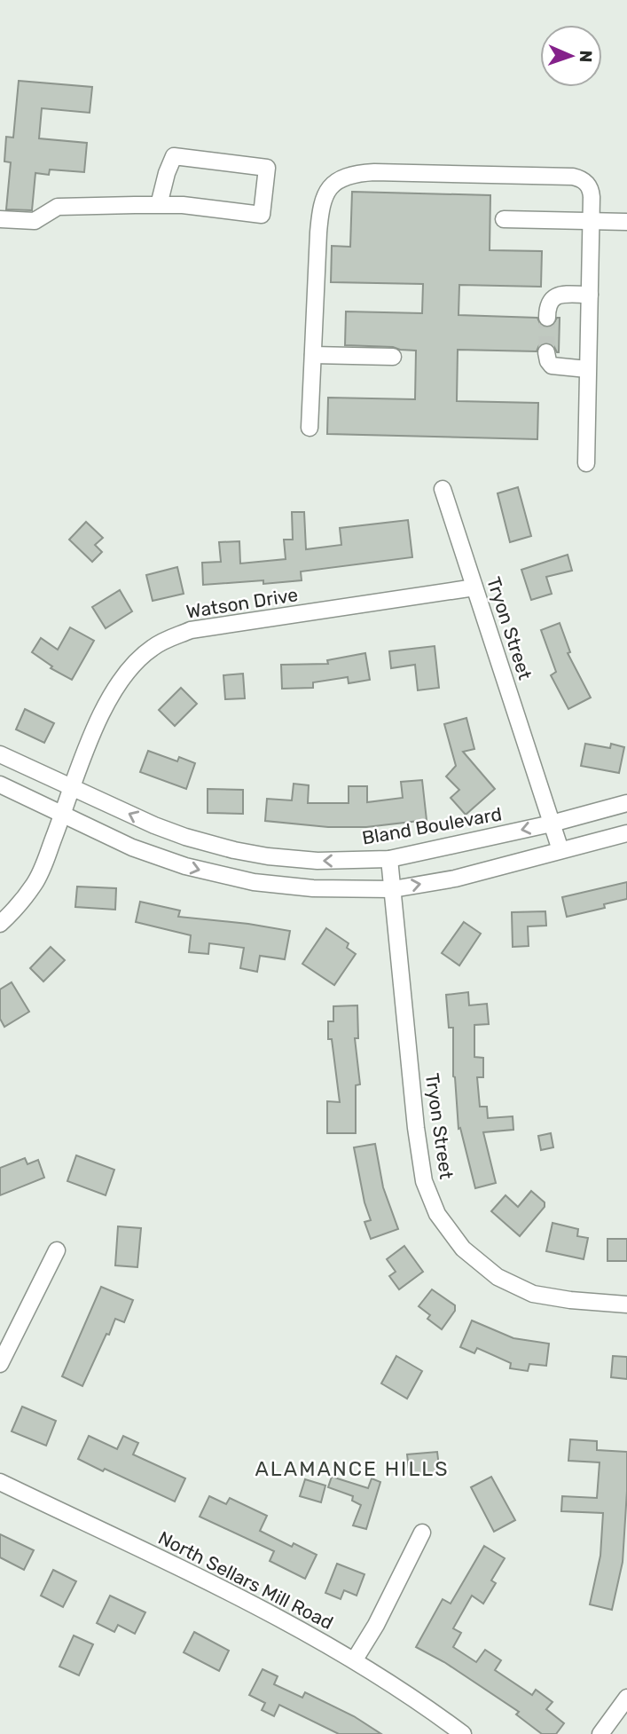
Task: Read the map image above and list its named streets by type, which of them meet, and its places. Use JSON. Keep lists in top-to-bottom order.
{
  "streets": {
    "street": [
      "Watson Drive",
      "Tryon Street",
      "Bland Boulevard",
      "North Sellars Mill Road"
    ]
  },
  "crossings": [
    ["Watson Drive", "Tryon Street"],
    ["Watson Drive", "Bland Boulevard"],
    ["Tryon Street", "Bland Boulevard"]
  ],
  "districts": ["ALAMANCE HILLS"],
  "north": "right"
}
